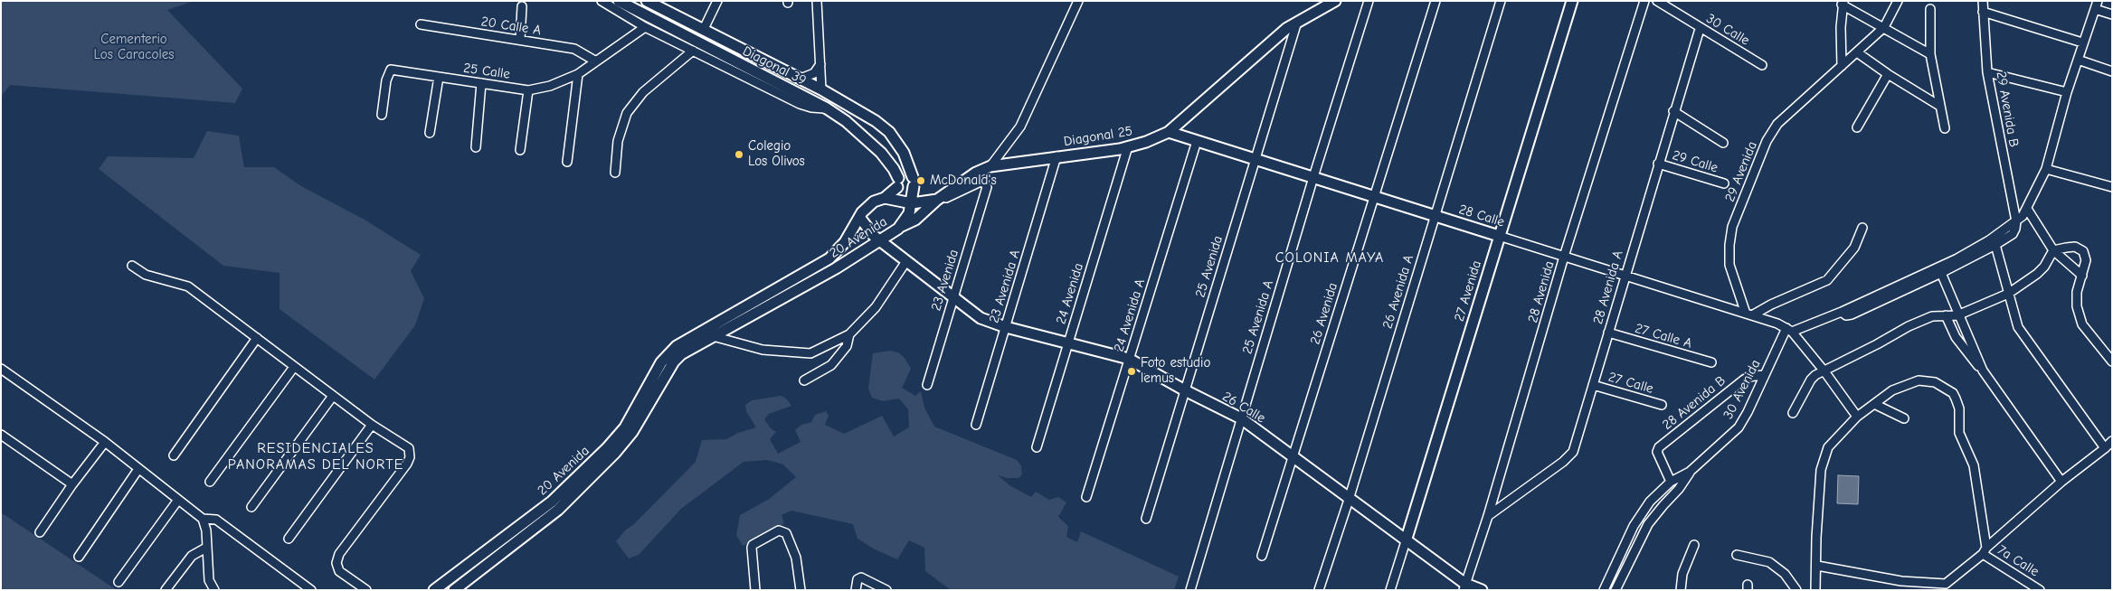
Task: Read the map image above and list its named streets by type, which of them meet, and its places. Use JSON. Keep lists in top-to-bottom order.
{
  "streets": {
    "main road": [
      "Diagonal 39",
      "Diagonal 25",
      "28 Calle",
      "20 Avenida",
      "27 Avenida",
      "26 Calle"
    ],
    "street": [
      "20 Calle A",
      "30 Calle",
      "25 Calle",
      "29 Avenida B",
      "29 Calle",
      "29 Avenida",
      "25 Avenida",
      "23 Avenida",
      "23 Avenida A",
      "28 Avenida A",
      "26 Avenida A",
      "28 Avenida",
      "24 Avenida",
      "26 Avenida",
      "24 Avenida A",
      "25 Avenida A",
      "27 Calle A",
      "27 Calle",
      "30 Avenida",
      "28 Avenida B",
      "7a Calle"
    ]
  },
  "crossings": [
    ["20 Calle A", "25 Calle"],
    ["30 Calle", "28 Avenida A"],
    ["Diagonal 39", "Diagonal 25"],
    ["Diagonal 39", "20 Avenida"],
    ["Diagonal 25", "28 Calle"],
    ["Diagonal 25", "20 Avenida"],
    ["Diagonal 25", "25 Avenida"],
    ["Diagonal 25", "23 Avenida"],
    ["Diagonal 25", "23 Avenida A"],
    ["Diagonal 25", "24 Avenida"],
    ["29 Calle", "28 Avenida A"],
    ["29 Avenida", "28 Calle"],
    ["28 Calle", "25 Avenida"],
    ["28 Calle", "28 Avenida A"],
    ["28 Calle", "27 Avenida"],
    ["28 Calle", "26 Avenida A"],
    ["28 Calle", "28 Avenida"],
    ["28 Calle", "26 Avenida"],
    ["28 Calle", "24 Avenida A"],
    ["28 Calle", "25 Avenida A"],
    ["28 Calle", "30 Avenida"],
    ["20 Avenida", "26 Calle"],
    ["25 Avenida", "26 Calle"],
    ["23 Avenida", "26 Calle"],
    ["23 Avenida A", "26 Calle"],
    ["28 Avenida A", "28 Avenida"],
    ["28 Avenida A", "27 Calle A"],
    ["28 Avenida A", "27 Calle"],
    ["27 Avenida", "26 Calle"],
    ["26 Avenida A", "26 Calle"],
    ["28 Avenida", "26 Calle"],
    ["24 Avenida", "26 Calle"],
    ["26 Avenida", "26 Calle"],
    ["24 Avenida A", "26 Calle"],
    ["25 Avenida A", "26 Calle"],
    ["30 Avenida", "28 Avenida B"]
  ],
  "districts": ["COLONIA MAYA", "RESIDENCIALES PANORAMAS DEL NORTE"],
  "parks": ["Cementerio Los Caracoles"],
  "places": ["Colegio Los Olivos", "McDonald's", "Foto estudio lemus"]
}
